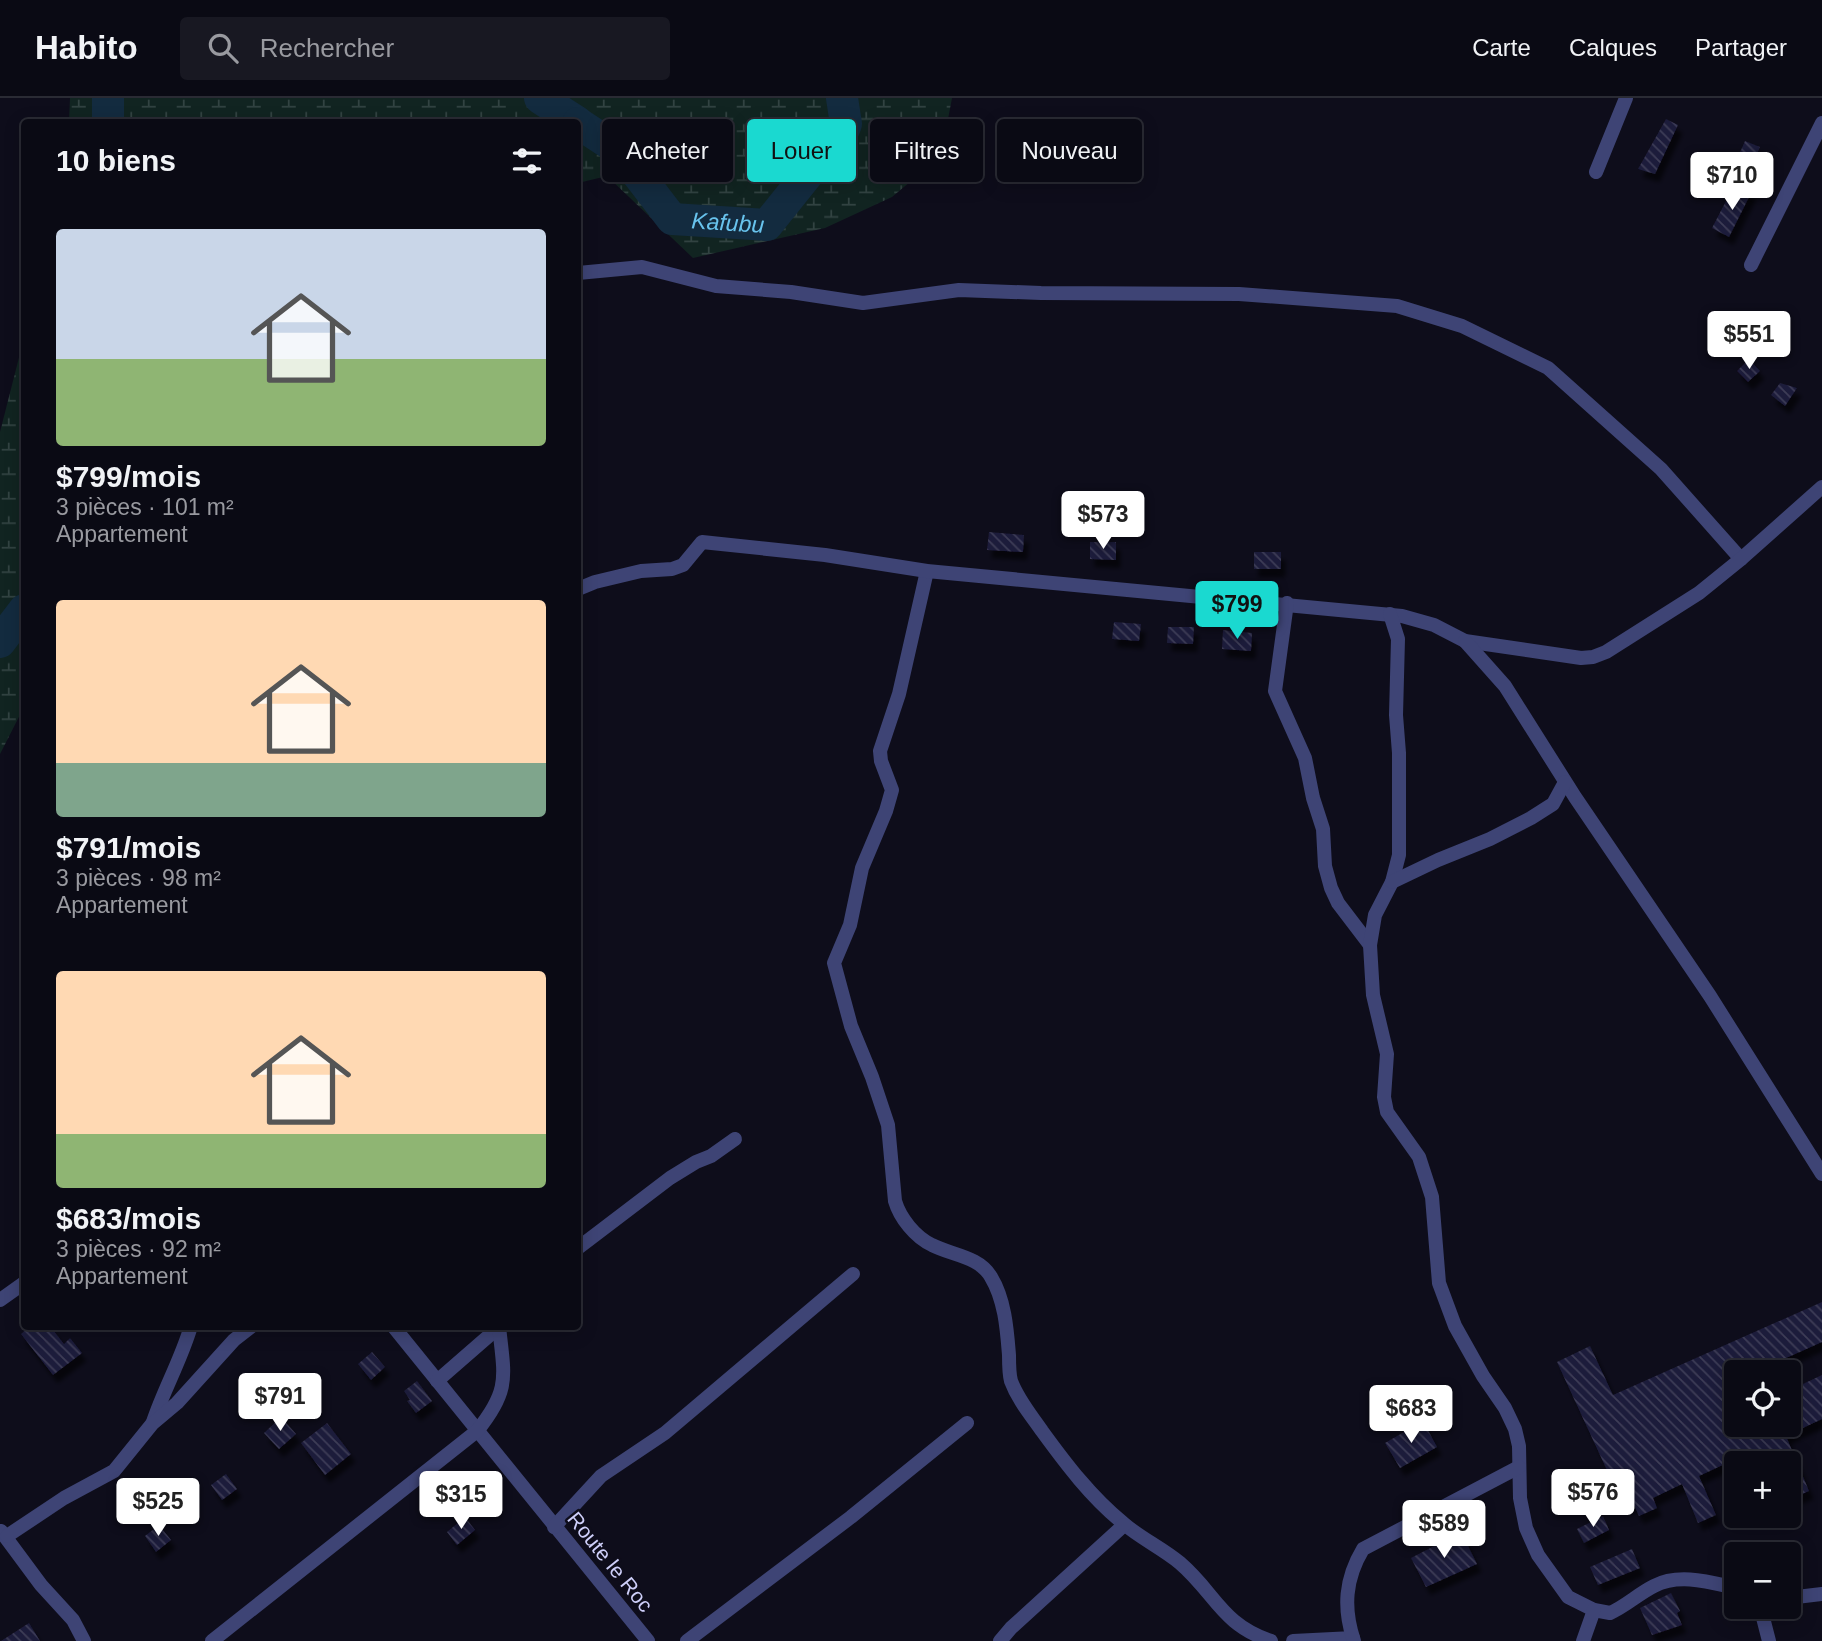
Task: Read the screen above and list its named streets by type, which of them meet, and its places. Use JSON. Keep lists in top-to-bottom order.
{
  "streets": {
    "street": ["Route le Roc"]
  },
  "water": ["Kafubu"],
  "page": {
    "header": "Habito",
    "search": "Rechercher",
    "nav": ["Carte", "Calques", "Partager"],
    "chip": [
      "Acheter",
      "Louer",
      "Filtres",
      "Nouveau"
    ],
    "heading": "10 biens",
    "price": [
      "$710",
      "$551",
      "$573",
      "$799",
      "$791",
      "$683",
      "$576",
      "$315",
      "$525",
      "$589"
    ],
    "list": [
      {
        "name": "$799/mois",
        "note": "3 pièces · 101 m² · Appartement"
      },
      {
        "name": "$791/mois",
        "note": "3 pièces · 98 m² · Appartement"
      },
      {
        "name": "$683/mois",
        "note": "3 pièces · 92 m² · Appartement"
      }
    ],
    "map_buttons": ["+", "−"]
  }
}
